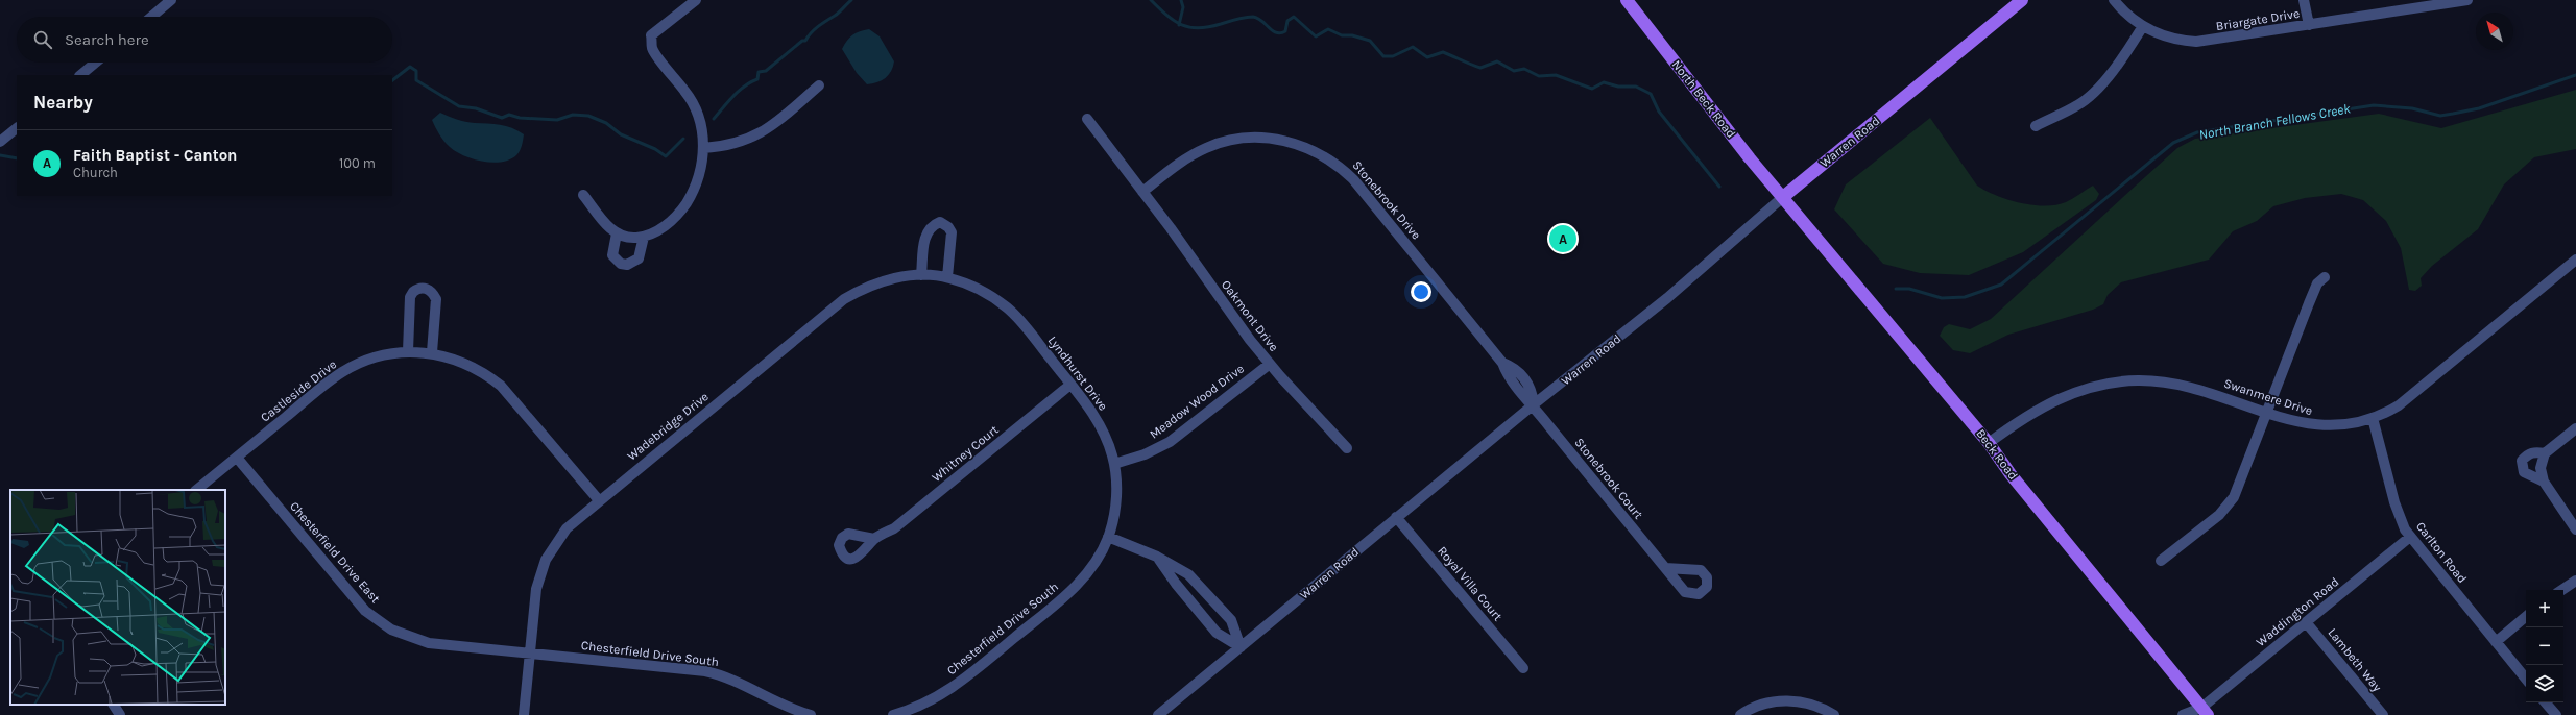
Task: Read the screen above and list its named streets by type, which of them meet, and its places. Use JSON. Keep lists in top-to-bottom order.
{
  "streets": {
    "main road": ["North Beck Road", "Warren Road", "Beck Road"],
    "street": [
      "Briargate Drive",
      "Stonebrook Drive",
      "Oakmont Drive",
      "Lyndhurst Drive",
      "Castleside Drive",
      "Swanmere Drive",
      "Meadow Wood Drive",
      "Wadebridge Drive",
      "Whitney Court",
      "Stonebrook Court",
      "Chesterfield Drive East",
      "Carlton Road",
      "Royal Villa Court",
      "Waddington Road",
      "Chesterfield Drive South",
      "Lambeth Way"
    ]
  },
  "crossings": [
    ["North Beck Road", "Warren Road"],
    ["North Beck Road", "Beck Road"],
    ["Warren Road", "Stonebrook Drive"],
    ["Warren Road", "Beck Road"],
    ["Warren Road", "Stonebrook Court"],
    ["Warren Road", "Royal Villa Court"],
    ["Stonebrook Drive", "Oakmont Drive"],
    ["Stonebrook Drive", "Stonebrook Court"],
    ["Oakmont Drive", "Meadow Wood Drive"],
    ["Lyndhurst Drive", "Meadow Wood Drive"],
    ["Lyndhurst Drive", "Wadebridge Drive"],
    ["Lyndhurst Drive", "Whitney Court"],
    ["Lyndhurst Drive", "Chesterfield Drive South"],
    ["Castleside Drive", "Wadebridge Drive"],
    ["Castleside Drive", "Chesterfield Drive East"],
    ["Swanmere Drive", "Beck Road"],
    ["Swanmere Drive", "Carlton Road"],
    ["Wadebridge Drive", "Chesterfield Drive East"],
    ["Wadebridge Drive", "Chesterfield Drive South"],
    ["Beck Road", "Waddington Road"],
    ["Chesterfield Drive East", "Chesterfield Drive South"],
    ["Carlton Road", "Waddington Road"],
    ["Waddington Road", "Lambeth Way"]
  ],
  "water": ["North Branch Fellows Creek"],
  "north": "top left",
  "page": {
    "search": "Search here",
    "heading": "Nearby",
    "list": [
      {
        "mark": "A",
        "name": "Faith Baptist - Canton",
        "note": "Church",
        "value": "100 m"
      }
    ],
    "pins": "A",
    "map_buttons": ["+", "−"]
  }
}
